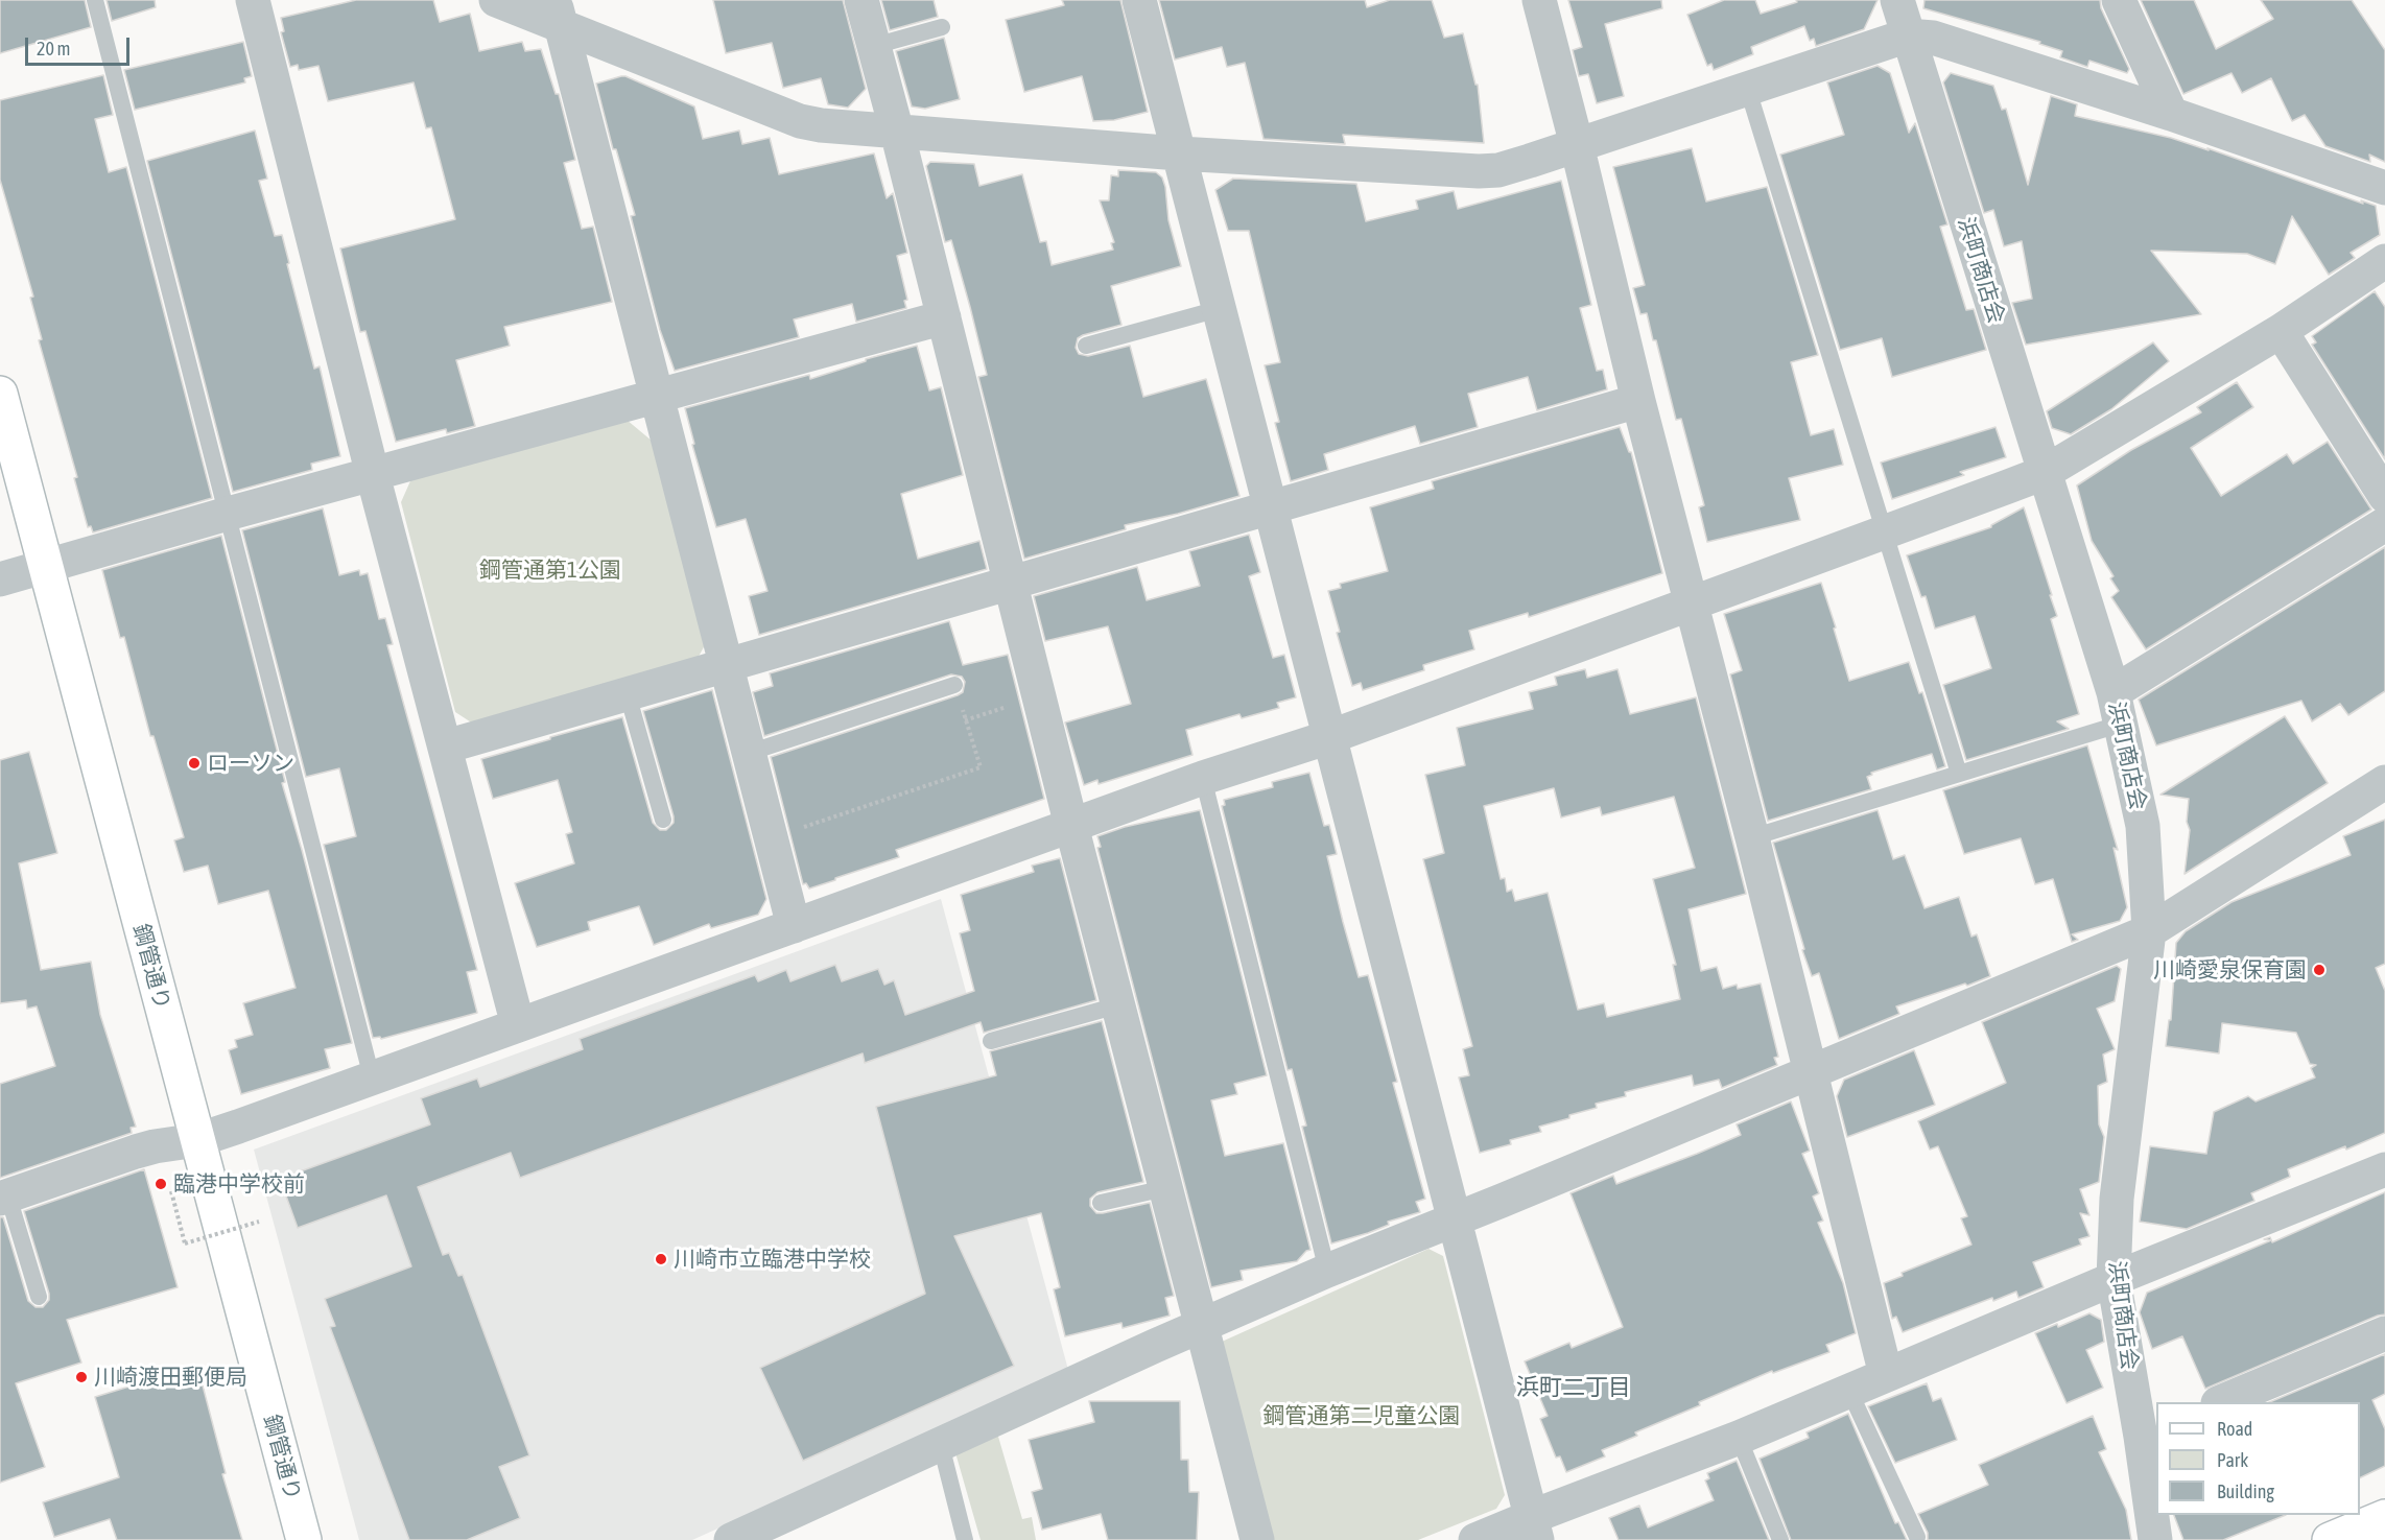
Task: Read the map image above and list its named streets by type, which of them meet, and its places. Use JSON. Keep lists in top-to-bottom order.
{
  "streets": {
    "street": ["浜町商店会", "鋼管通り"]
  },
  "districts": ["浜町二丁目"],
  "parks": ["鋼管通第1公園", "鋼管通第二児童公園"],
  "places": [
    "ローソン",
    "川崎愛泉保育園",
    "臨港中学校前",
    "川崎市立臨港中学校",
    "川崎渡田郵便局"
  ],
  "legend": ["Road", "Park", "Building"],
  "scale_bar": "20 m"
}
